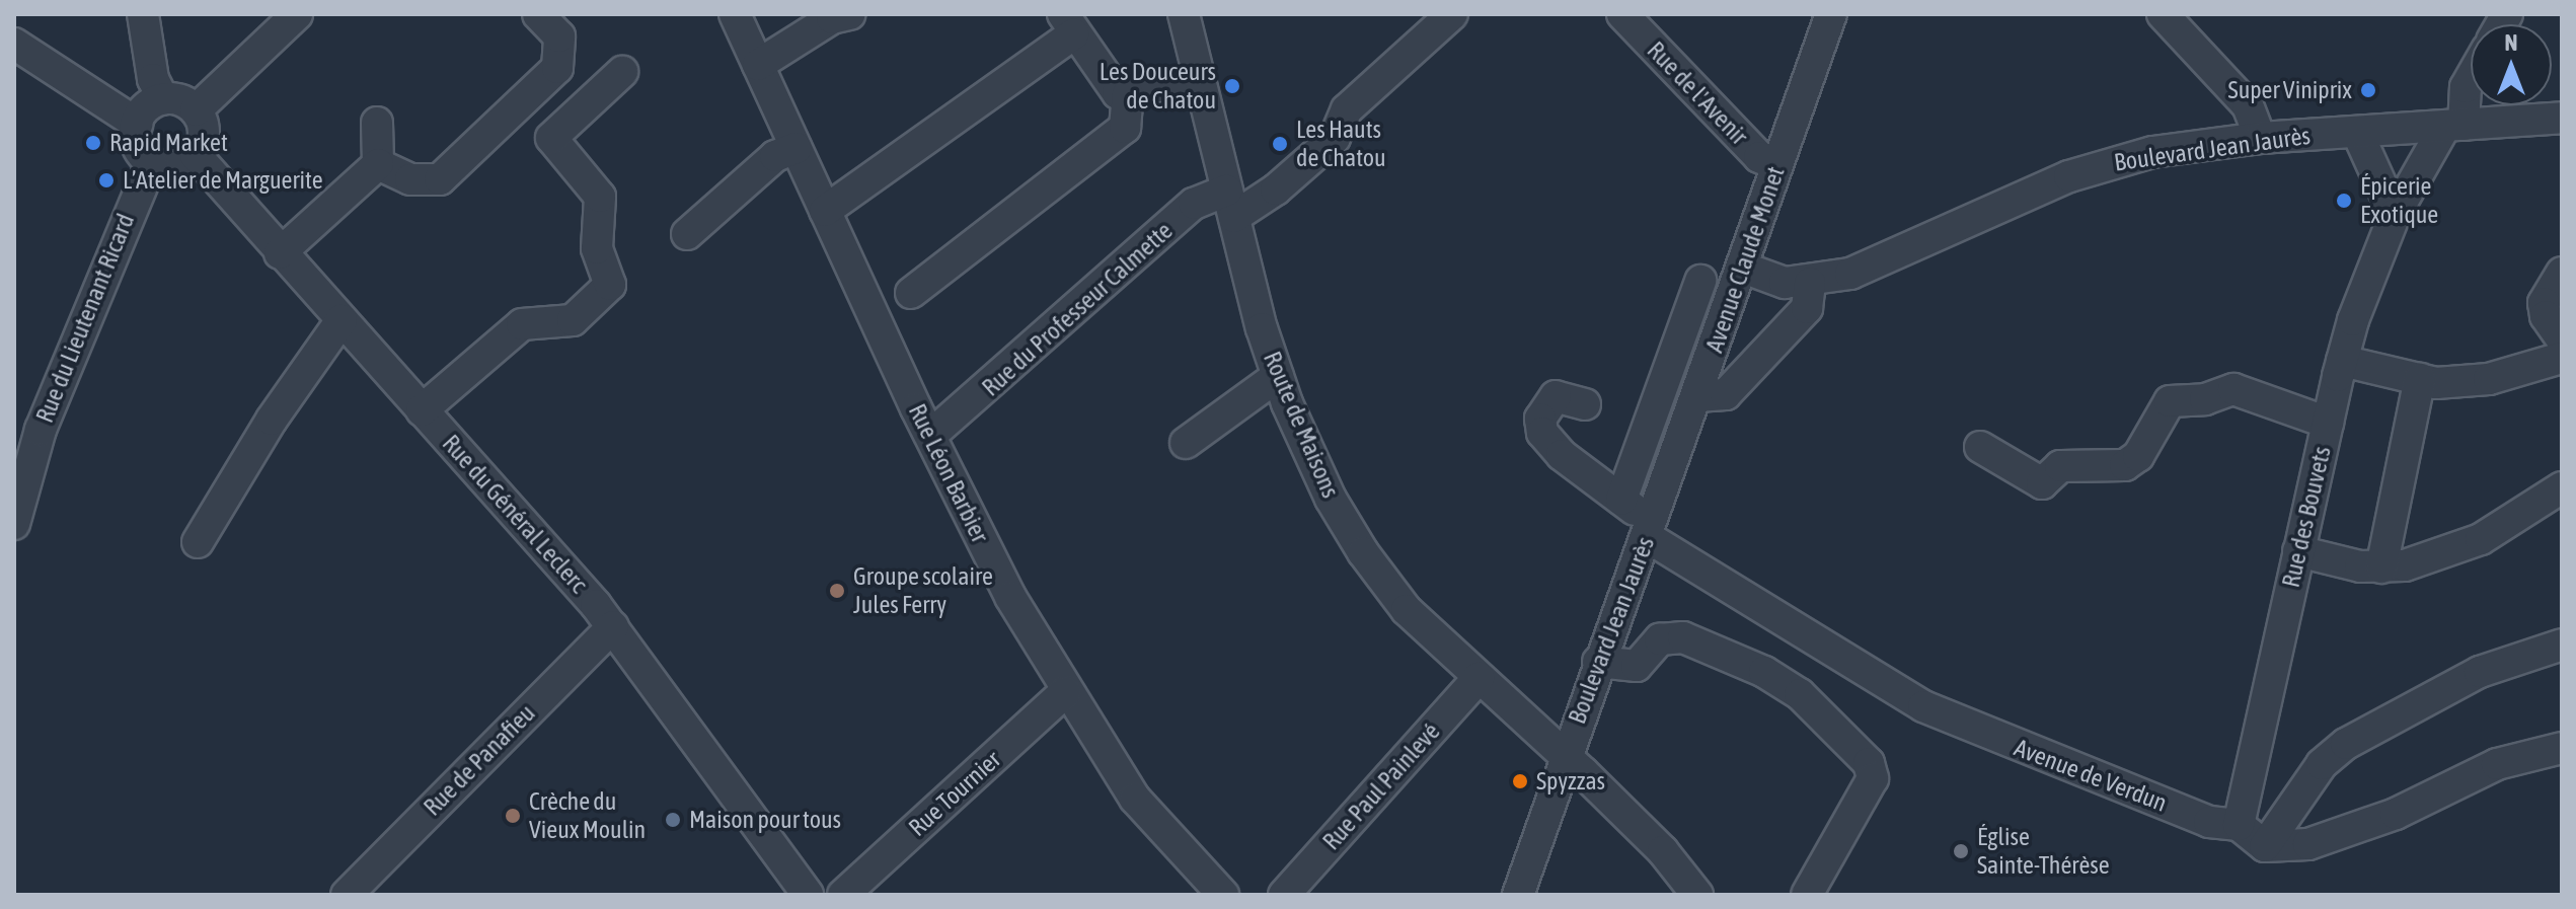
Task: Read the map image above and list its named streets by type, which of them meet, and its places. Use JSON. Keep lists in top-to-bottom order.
{
  "streets": {
    "street": [
      "Rue de l'Avenir",
      "Boulevard Jean Jaurès",
      "Avenue Claude Monet",
      "Rue du Professeur Calmette",
      "Rue du Lieutenant Ricard",
      "Route de Maisons",
      "Rue Léon Barbier",
      "Rue du Général Leclerc",
      "Rue des Bouvets",
      "Rue de Panafieu",
      "Avenue de Verdun",
      "Rue Paul Painlevé",
      "Rue Tournier"
    ]
  },
  "crossings": [
    ["Rue de l'Avenir", "Avenue Claude Monet"],
    ["Boulevard Jean Jaurès", "Avenue Claude Monet"],
    ["Boulevard Jean Jaurès", "Route de Maisons"],
    ["Boulevard Jean Jaurès", "Rue des Bouvets"],
    ["Boulevard Jean Jaurès", "Avenue de Verdun"],
    ["Avenue Claude Monet", "Avenue de Verdun"],
    ["Rue du Professeur Calmette", "Route de Maisons"],
    ["Rue du Professeur Calmette", "Rue Léon Barbier"],
    ["Rue du Lieutenant Ricard", "Rue du Général Leclerc"],
    ["Route de Maisons", "Rue Paul Painlevé"],
    ["Rue Léon Barbier", "Rue Tournier"],
    ["Rue du Général Leclerc", "Rue de Panafieu"],
    ["Rue des Bouvets", "Avenue de Verdun"]
  ],
  "places": [
    "Les Douceurs de Chatou",
    "Super Viniprix",
    "Rapid Market",
    "Les Hauts de Chatou",
    "L’Atelier de Marguerite",
    "Épicerie Exotique",
    "Groupe scolaire Jules Ferry",
    "Spyzzas",
    "Crèche du Vieux Moulin",
    "Maison pour tous",
    "Église Sainte-Thérèse"
  ],
  "north": "top"
}
